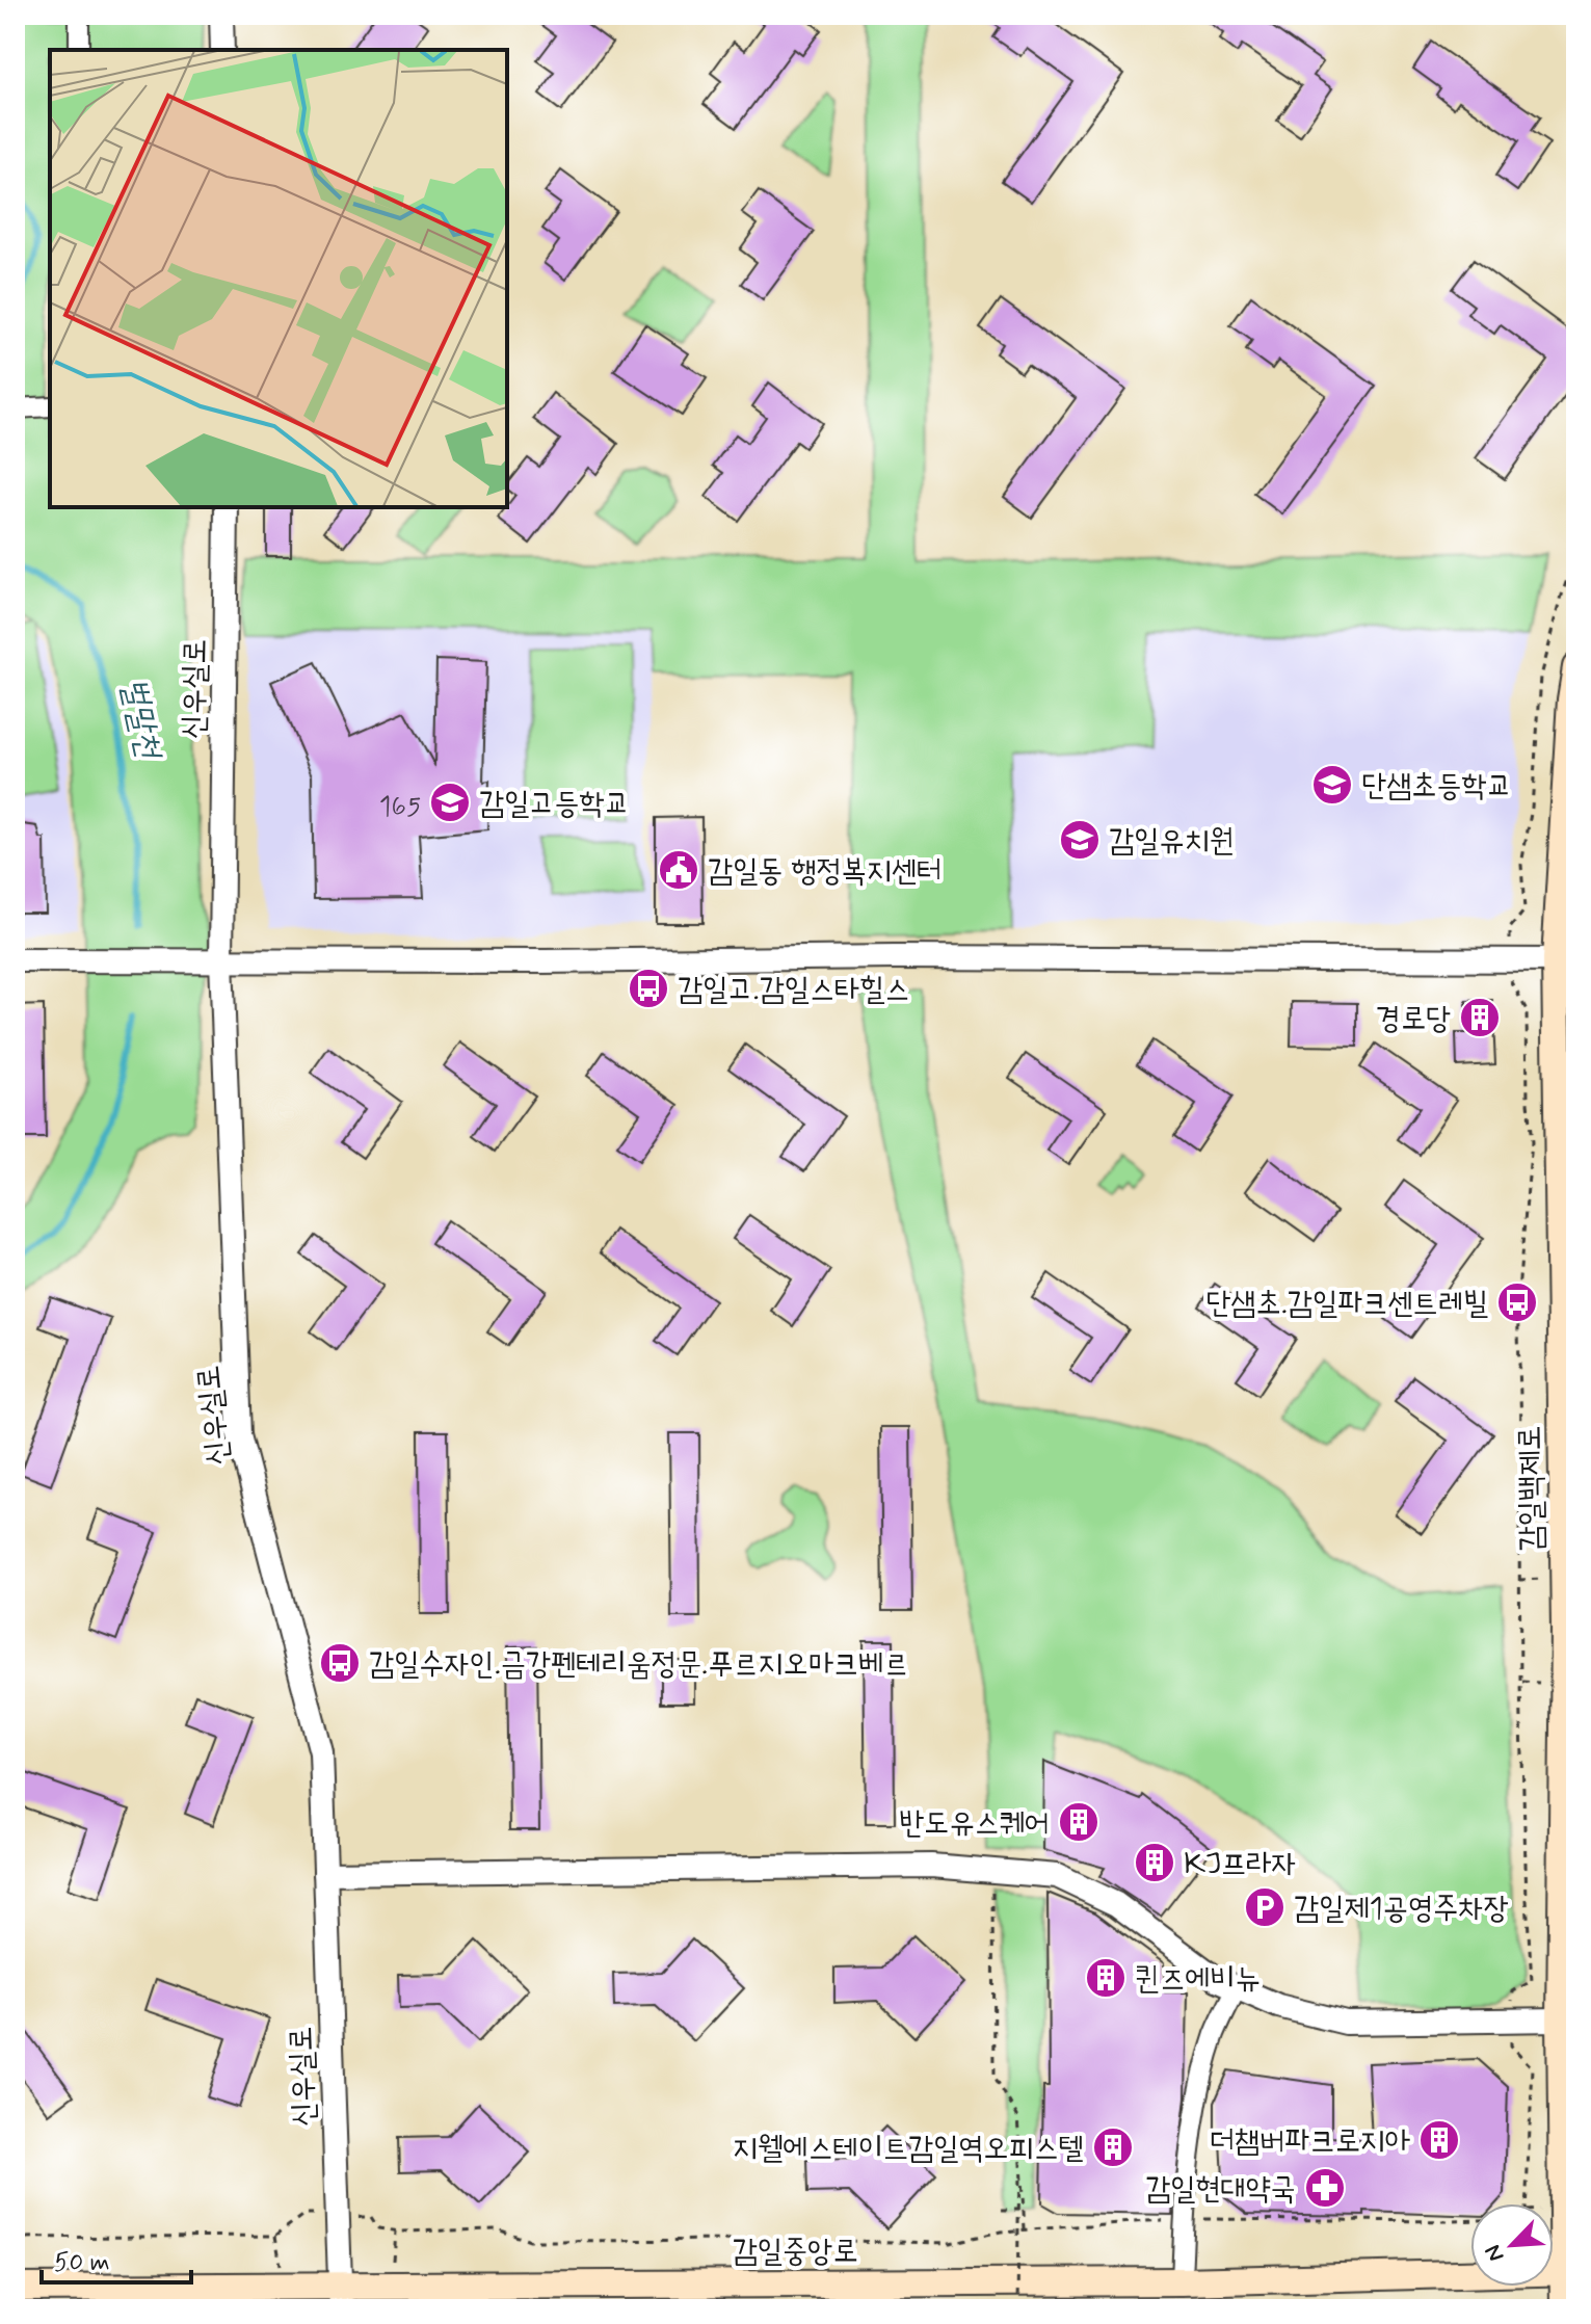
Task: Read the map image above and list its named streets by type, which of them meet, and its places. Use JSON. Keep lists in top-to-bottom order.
{
  "streets": {
    "main road": ["감일백제로", "감일중앙로"],
    "street": ["신우실로"]
  },
  "crossings": [
    ["신우실로", "감일중앙로"],
    ["감일백제로", "감일중앙로"]
  ],
  "water": ["벌말천"],
  "places": {
    "school or university": ["단샘초등학교", "감일고등학교", "감일유치원"],
    "public building": ["감일동 행정복지센터"],
    "bus stop": ["감일고.감일스타힐스", "단샘초.감일파크센트레빌", "감일수자인.금강펜테리움정문.푸르지오마크베르"],
    "building": [
      "경로당",
      "반도유스퀘어",
      "KJ프라자",
      "퀸즈에비뉴",
      "더챔버파크로지아",
      "지웰에스테이트감일역오피스텔"
    ],
    "parking": ["감일제1공영주차장"],
    "pharmacy": ["감일현대약국"]
  },
  "house_numbers": ["165"],
  "scale_bar": "50 m",
  "north": "bottom left"
}
